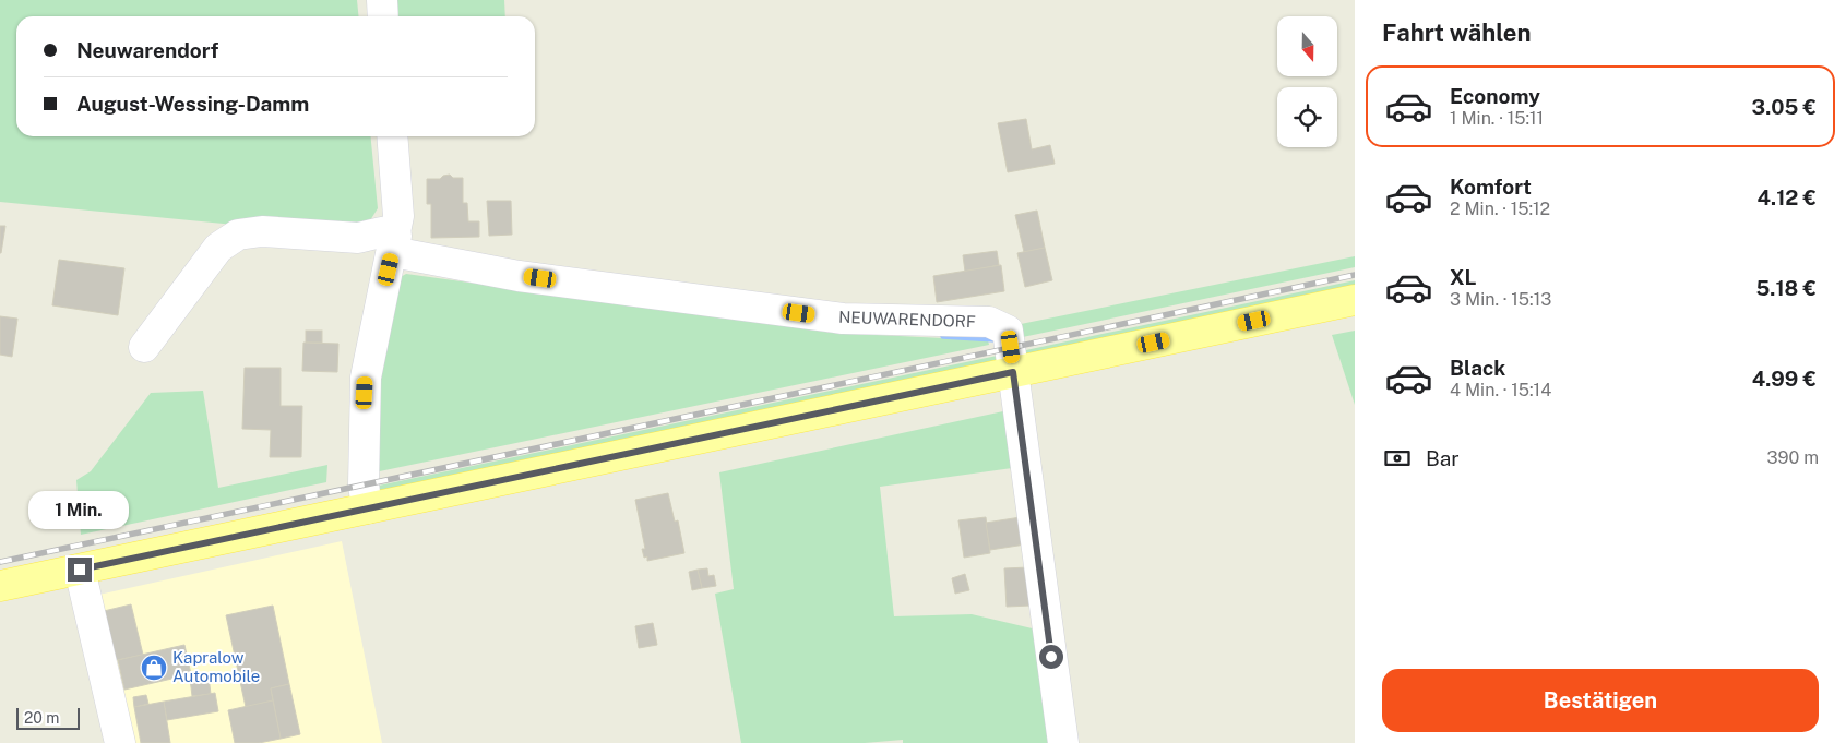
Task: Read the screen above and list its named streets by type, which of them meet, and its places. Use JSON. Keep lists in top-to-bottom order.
{
  "streets": {
    "street": ["NEUWARENDORF"]
  },
  "places": {
    "shop": ["Kapralow Automobile"]
  },
  "scale_bar": "20 m",
  "north": "bottom",
  "page": {
    "heading": "Fahrt wählen",
    "banner": ["Neuwarendorf", "August-Wessing-Damm"],
    "list": [
      {
        "name": "Economy",
        "note": "1 Min. · 15:11",
        "value": "3.05 €"
      },
      {
        "name": "Komfort",
        "note": "2 Min. · 15:12",
        "value": "4.12 €"
      },
      {
        "name": "XL",
        "note": "3 Min. · 15:13",
        "value": "5.18 €"
      },
      {
        "name": "Black",
        "note": "4 Min. · 15:14",
        "value": "4.99 €"
      }
    ],
    "pay": ["Bar", "390 m"],
    "bubble": "1 Min.",
    "buttons": "Bestätigen",
    "scale": "20 m"
  }
}
